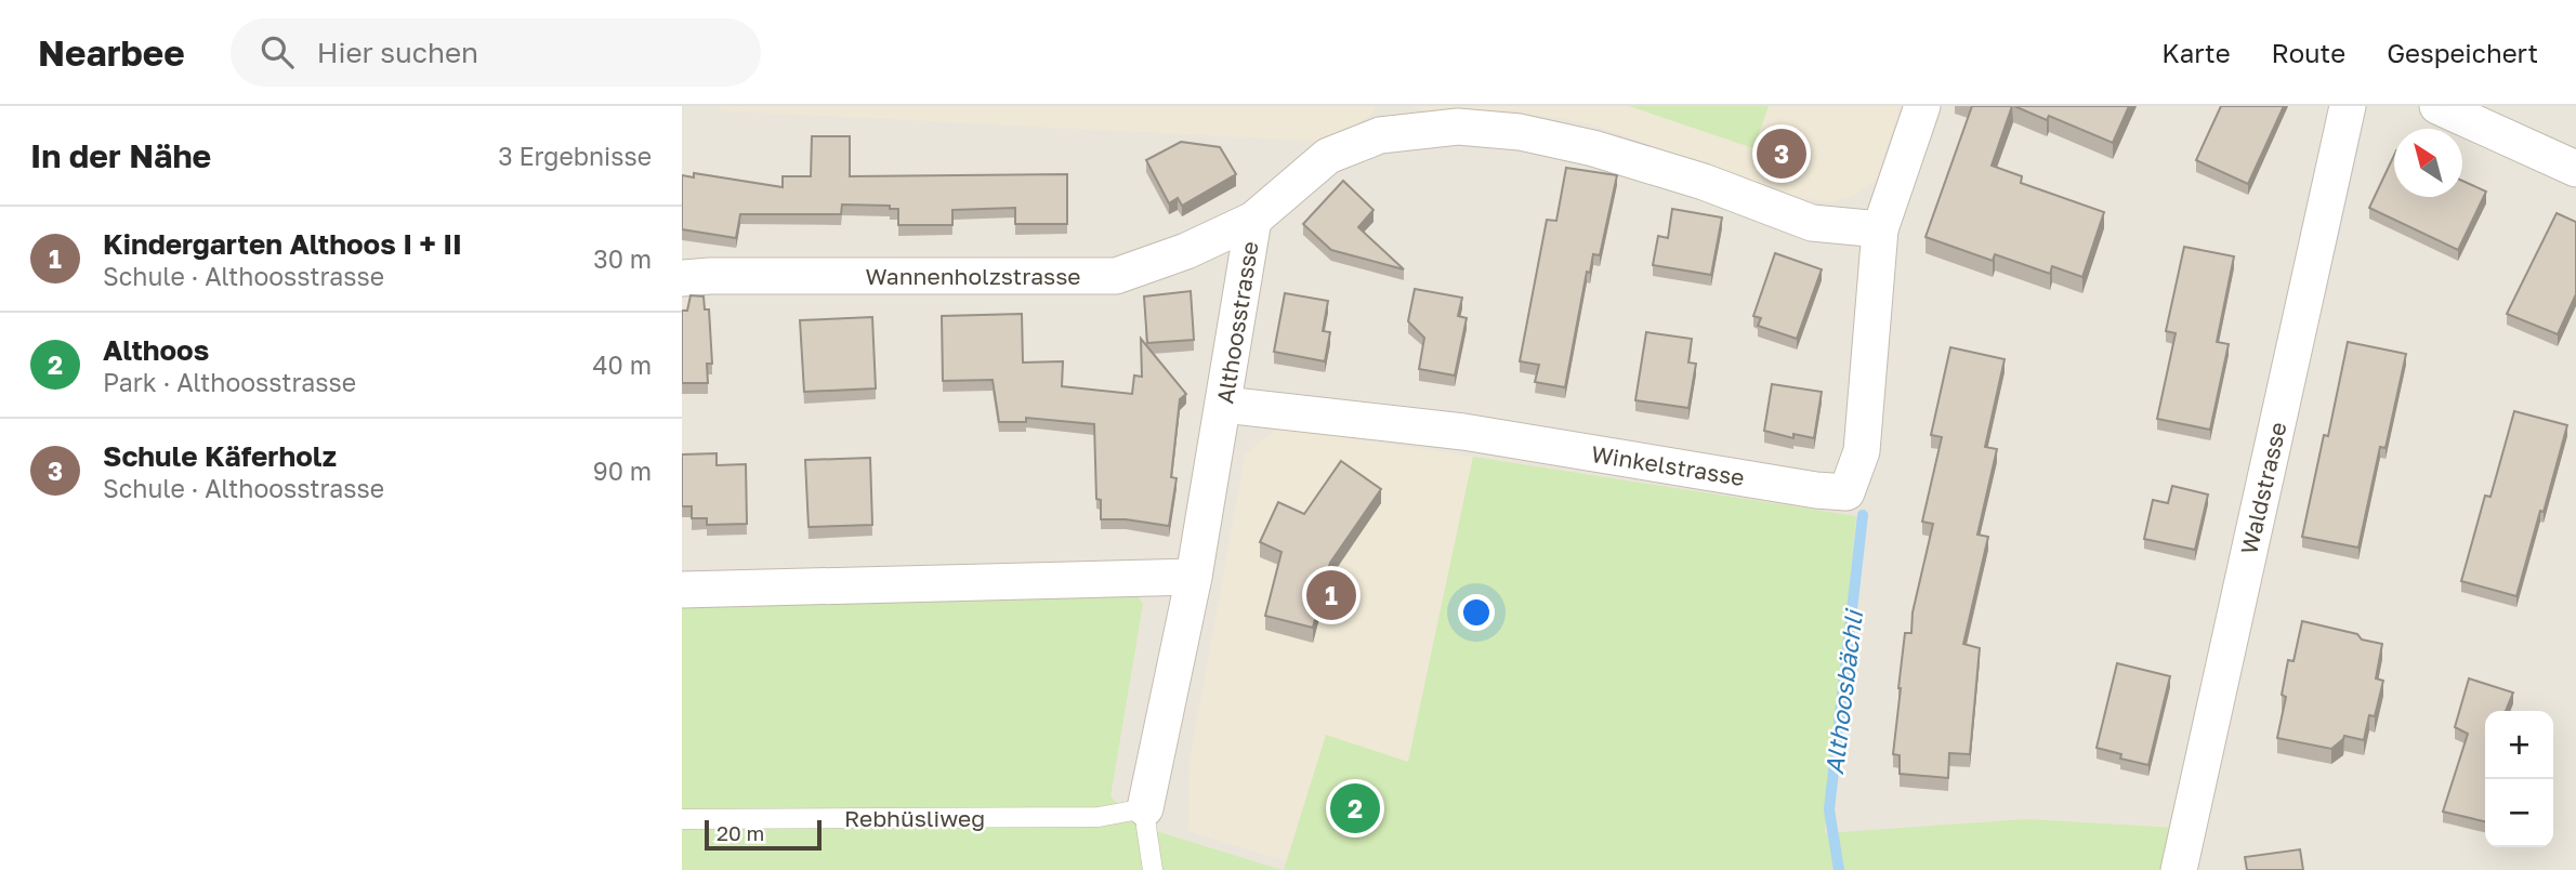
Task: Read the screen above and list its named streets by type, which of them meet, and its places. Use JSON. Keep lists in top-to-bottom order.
{
  "streets": {
    "street": [
      "Wannenholzstrasse",
      "Althoosstrasse",
      "Winkelstrasse",
      "Waldstrasse"
    ],
    "lane": ["Rebhüsliweg"]
  },
  "crossings": [
    ["Wannenholzstrasse", "Althoosstrasse"],
    ["Althoosstrasse", "Winkelstrasse"],
    ["Althoosstrasse", "Rebhüsliweg"]
  ],
  "water": ["Althoosbächli"],
  "scale_bar": "20 m",
  "north": "top left",
  "page": {
    "header": "Nearbee",
    "search": "Hier suchen",
    "nav": ["Karte", "Route", "Gespeichert"],
    "heading": ["In der Nähe", "3 Ergebnisse"],
    "pins": ["3", "1", "2"],
    "list": [
      {
        "mark": "1",
        "name": "Kindergarten Althoos I + II",
        "note": "Schule · Althoosstrasse",
        "value": "30 m"
      },
      {
        "mark": "2",
        "name": "Althoos",
        "note": "Park · Althoosstrasse",
        "value": "40 m"
      },
      {
        "mark": "3",
        "name": "Schule Käferholz",
        "note": "Schule · Althoosstrasse",
        "value": "90 m"
      }
    ],
    "map_buttons": ["+", "−"],
    "scale": "20 m"
  }
}
